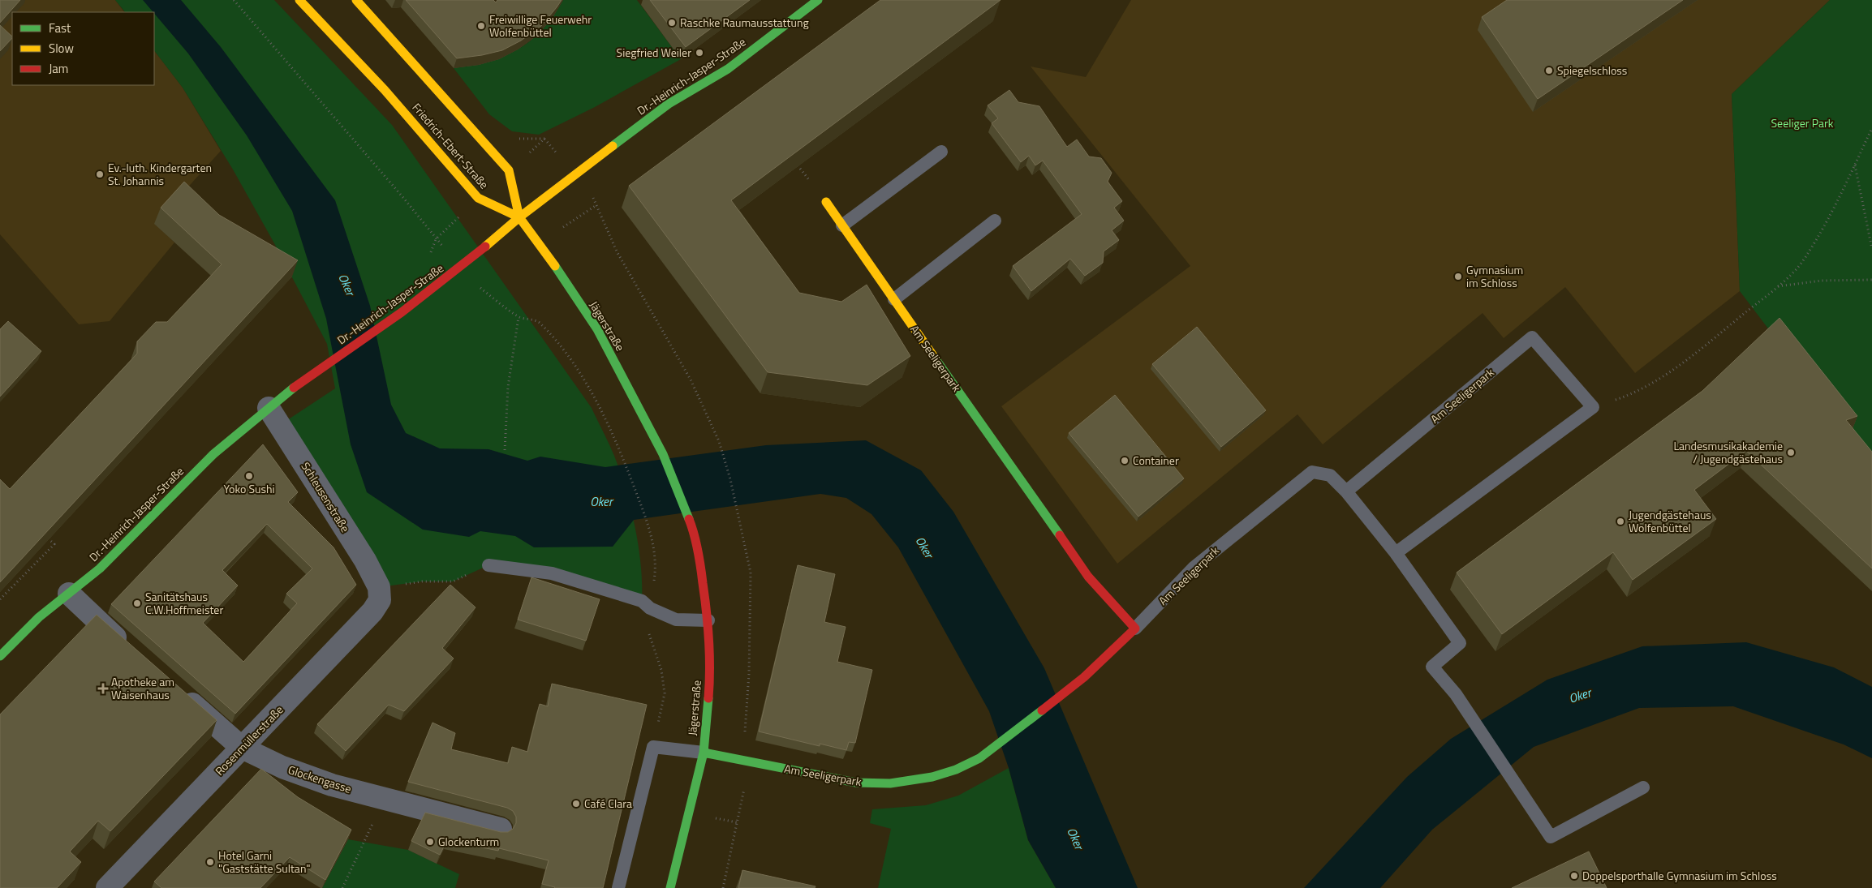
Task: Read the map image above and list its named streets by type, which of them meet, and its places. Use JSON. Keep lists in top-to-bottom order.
{
  "streets": {
    "street": [
      "Dr.-Heinrich-Jasper-Straße",
      "Friedrich-Ebert-Straße",
      "Jägerstraße",
      "Am Seeligerpark",
      "Schleusenstraße",
      "Rosenmüllerstraße",
      "Glockengasse"
    ]
  },
  "crossings": [
    ["Dr.-Heinrich-Jasper-Straße", "Friedrich-Ebert-Straße"],
    ["Dr.-Heinrich-Jasper-Straße", "Jägerstraße"],
    ["Dr.-Heinrich-Jasper-Straße", "Schleusenstraße"],
    ["Friedrich-Ebert-Straße", "Jägerstraße"],
    ["Jägerstraße", "Am Seeligerpark"],
    ["Schleusenstraße", "Rosenmüllerstraße"],
    ["Rosenmüllerstraße", "Glockengasse"]
  ],
  "water": ["Oker"],
  "parks": ["Seeliger Park"],
  "places": {
    "other": [
      "Raschke Raumausstattung",
      "Freiwillige Feuerwehr Wolfenbüttel",
      "Siegfried Weiler",
      "Spiegelschloss",
      "Ev.-luth. Kindergarten St. Johannis",
      "Gymnasium im Schloss",
      "Landesmusikakademie / Jugendgästehaus",
      "Container",
      "Yoko Sushi",
      "Jugendgästehaus Wolfenbüttel",
      "Sanitätshaus C.W.Hoffmeister",
      "Café Clara",
      "Glockenturm",
      "Hotel Garni \"Gaststätte Sultan\"",
      "Doppelsporthalle Gymnasium im Schloss"
    ],
    "health": ["Apotheke am Waisenhaus"]
  },
  "legend": ["Fast", "Slow", "Jam"]
}
